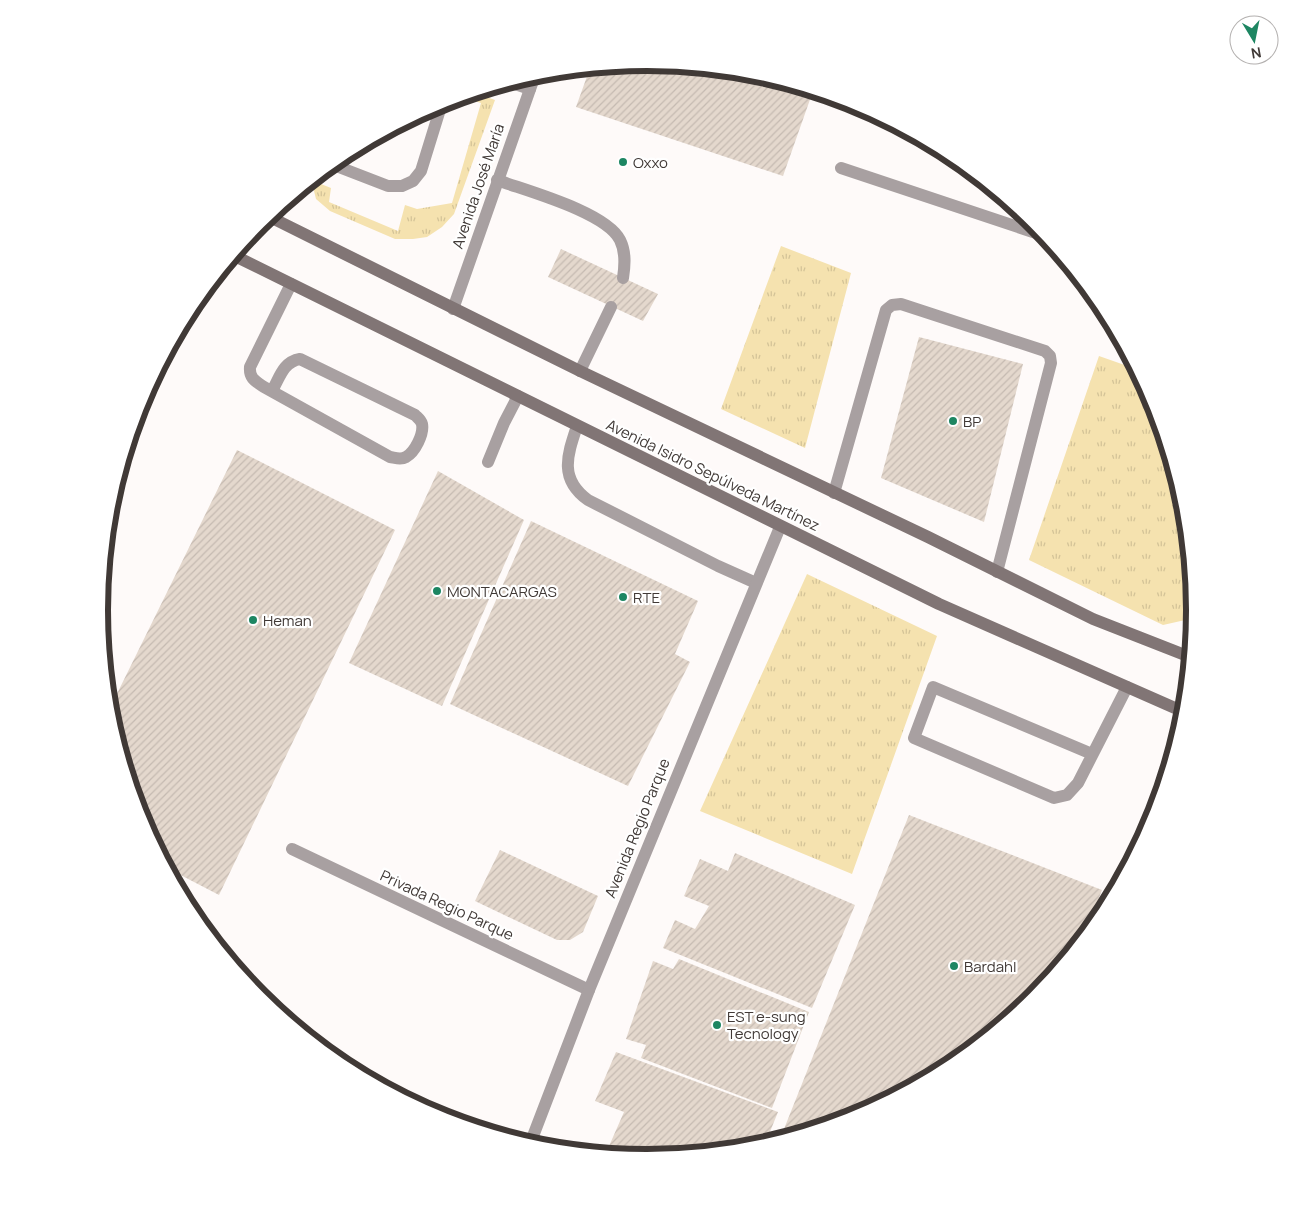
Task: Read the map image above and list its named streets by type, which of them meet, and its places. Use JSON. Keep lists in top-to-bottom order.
{
  "streets": {
    "main road": ["Avenida Isidro Sepúlveda Martínez"],
    "street": ["Avenida José María", "Avenida Regio Parque", "Privada Regio Parque"]
  },
  "crossings": [
    ["Avenida Isidro Sepúlveda Martínez", "Avenida Regio Parque"],
    ["Avenida Regio Parque", "Privada Regio Parque"]
  ],
  "places": [
    "Oxxo",
    "BP",
    "MONTACARGAS",
    "RTE",
    "Heman",
    "Bardahl",
    "EST e-sung Tecnology"
  ],
  "north": "bottom"
}
